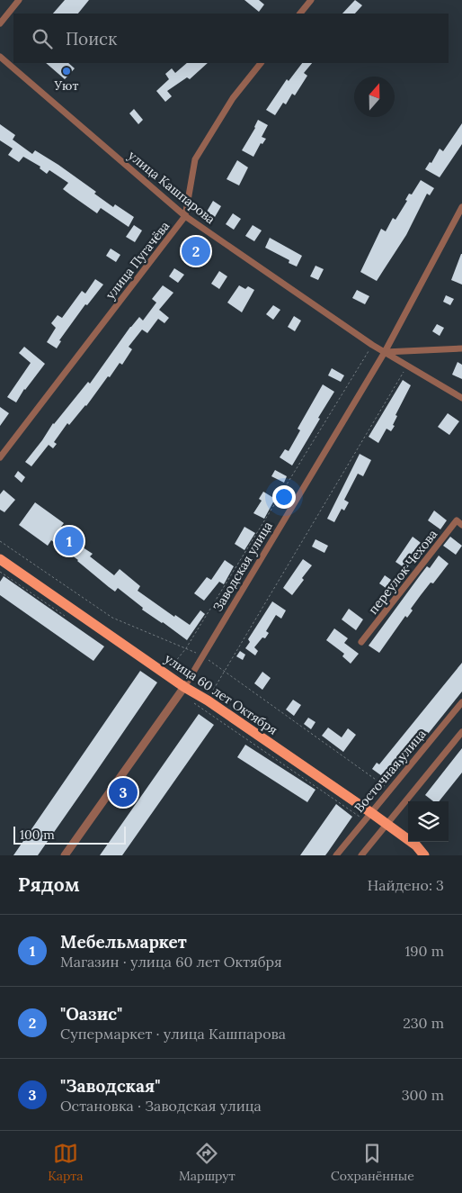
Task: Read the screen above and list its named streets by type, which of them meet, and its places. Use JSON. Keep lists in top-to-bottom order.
{
  "streets": {
    "main road": ["улица 60 лет Октября"],
    "street": [
      "улица Кашпарова",
      "улица Пугачёва",
      "Заводская улица",
      "переулок Чехова",
      "Восточная улица"
    ]
  },
  "crossings": [
    ["улица Кашпарова", "улица Пугачёва"],
    ["улица Кашпарова", "Заводская улица"],
    ["Заводская улица", "улица 60 лет Октября"],
    ["улица 60 лет Октября", "Восточная улица"]
  ],
  "places": ["Уют"],
  "scale_bar": "100 m",
  "north": "top",
  "page": {
    "search": "Поиск",
    "pins": ["2", "1", "3"],
    "scale": "100 m",
    "heading": ["Рядом", "Найдено: 3"],
    "list": [
      {
        "mark": "1",
        "name": "Мебельмаркет",
        "note": "Магазин · улица 60 лет Октября",
        "value": "190 m"
      },
      {
        "mark": "2",
        "name": "\"Оазис\"",
        "note": "Супермаркет · улица Кашпарова",
        "value": "230 m"
      },
      {
        "mark": "3",
        "name": "\"Заводская\"",
        "note": "Остановка · Заводская улица",
        "value": "300 m"
      }
    ],
    "nav": ["Карта", "Маршрут", "Сохранённые"]
  }
}
